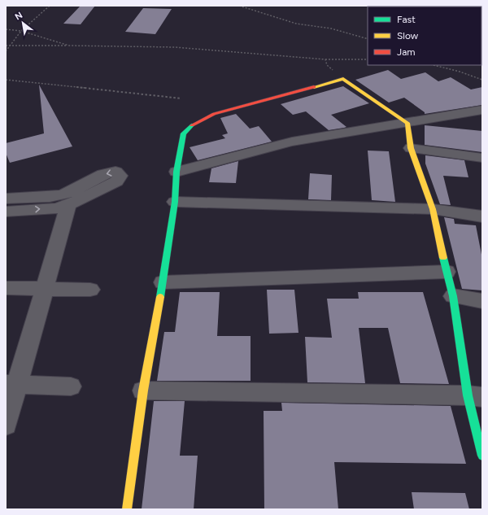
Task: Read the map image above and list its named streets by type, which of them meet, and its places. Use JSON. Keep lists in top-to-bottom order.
{
  "legend": ["Fast", "Slow", "Jam"],
  "north": "top left"
}
